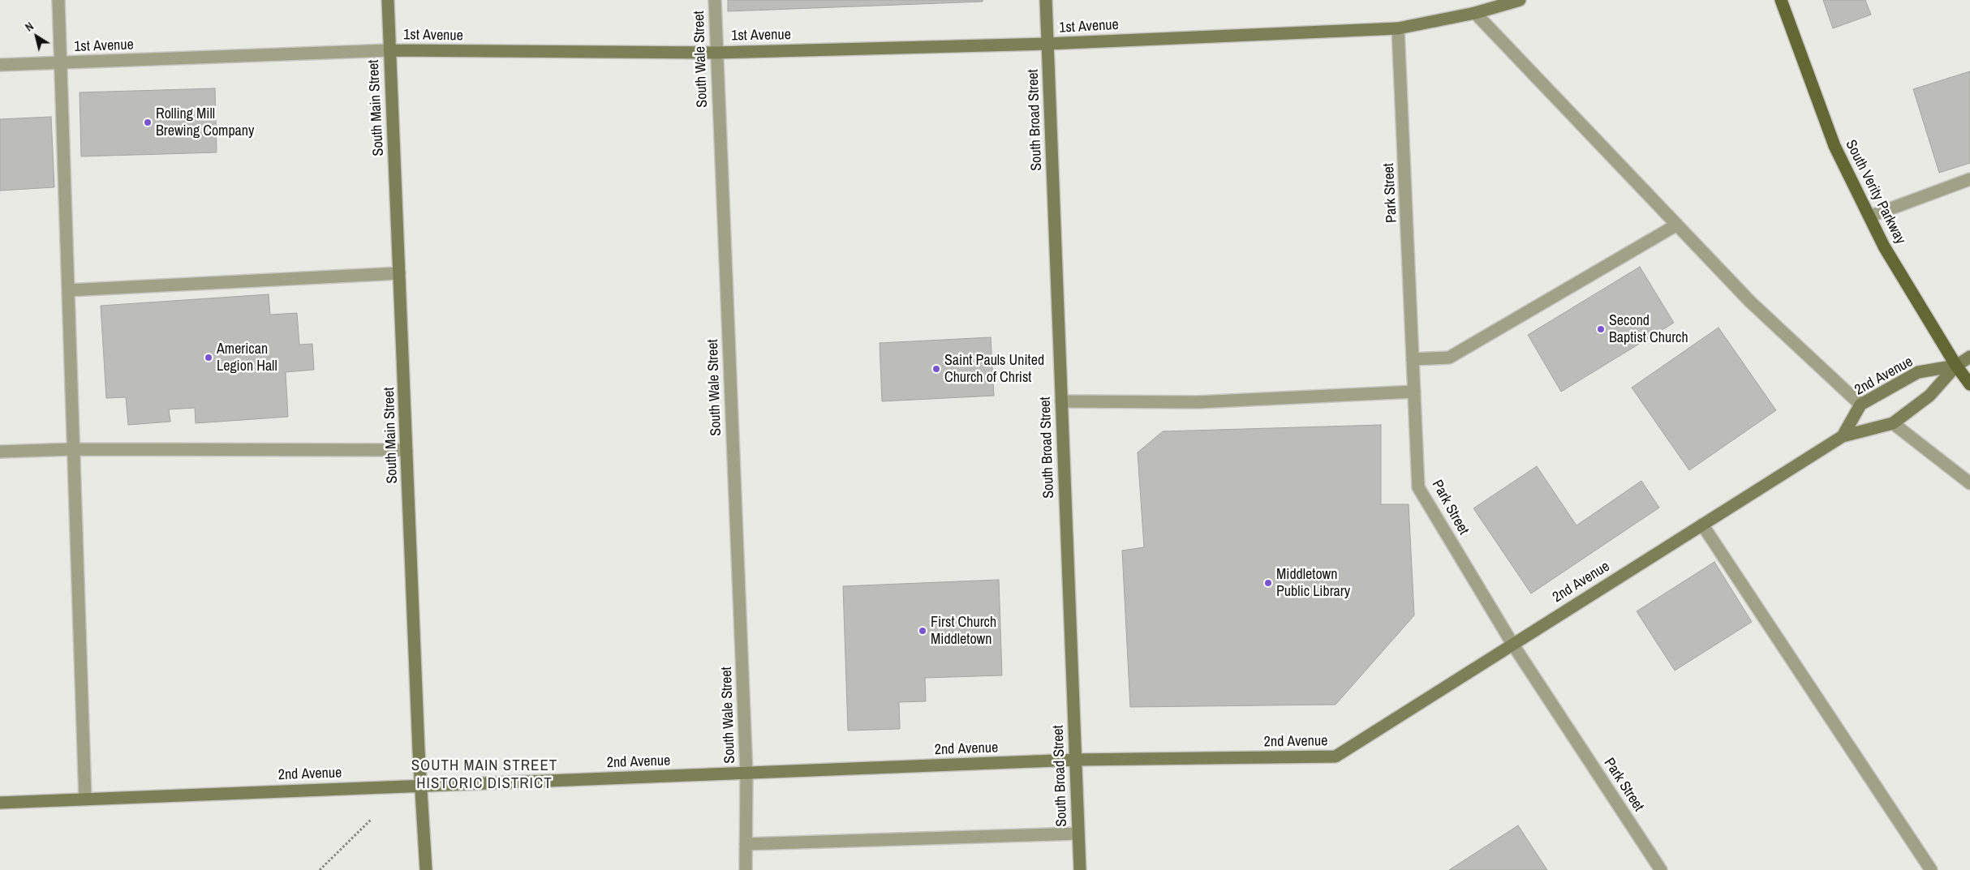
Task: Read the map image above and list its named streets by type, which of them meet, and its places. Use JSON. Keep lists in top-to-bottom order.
{
  "streets": {
    "main road": ["South Verity Parkway"],
    "street": [
      "1st Avenue",
      "South Wale Street",
      "South Main Street",
      "South Broad Street",
      "Park Street",
      "2nd Avenue"
    ]
  },
  "crossings": [
    ["1st Avenue", "South Wale Street"],
    ["1st Avenue", "South Main Street"],
    ["1st Avenue", "South Broad Street"],
    ["1st Avenue", "Park Street"],
    ["South Wale Street", "2nd Avenue"],
    ["South Main Street", "2nd Avenue"],
    ["South Broad Street", "2nd Avenue"],
    ["South Verity Parkway", "2nd Avenue"],
    ["Park Street", "2nd Avenue"]
  ],
  "districts": ["SOUTH MAIN STREET HISTORIC DISTRICT"],
  "places": [
    "Rolling Mill Brewing Company",
    "Second Baptist Church",
    "American Legion Hall",
    "Saint Pauls United Church of Christ",
    "Middletown Public Library",
    "First Church Middletown"
  ],
  "north": "top left"
}
